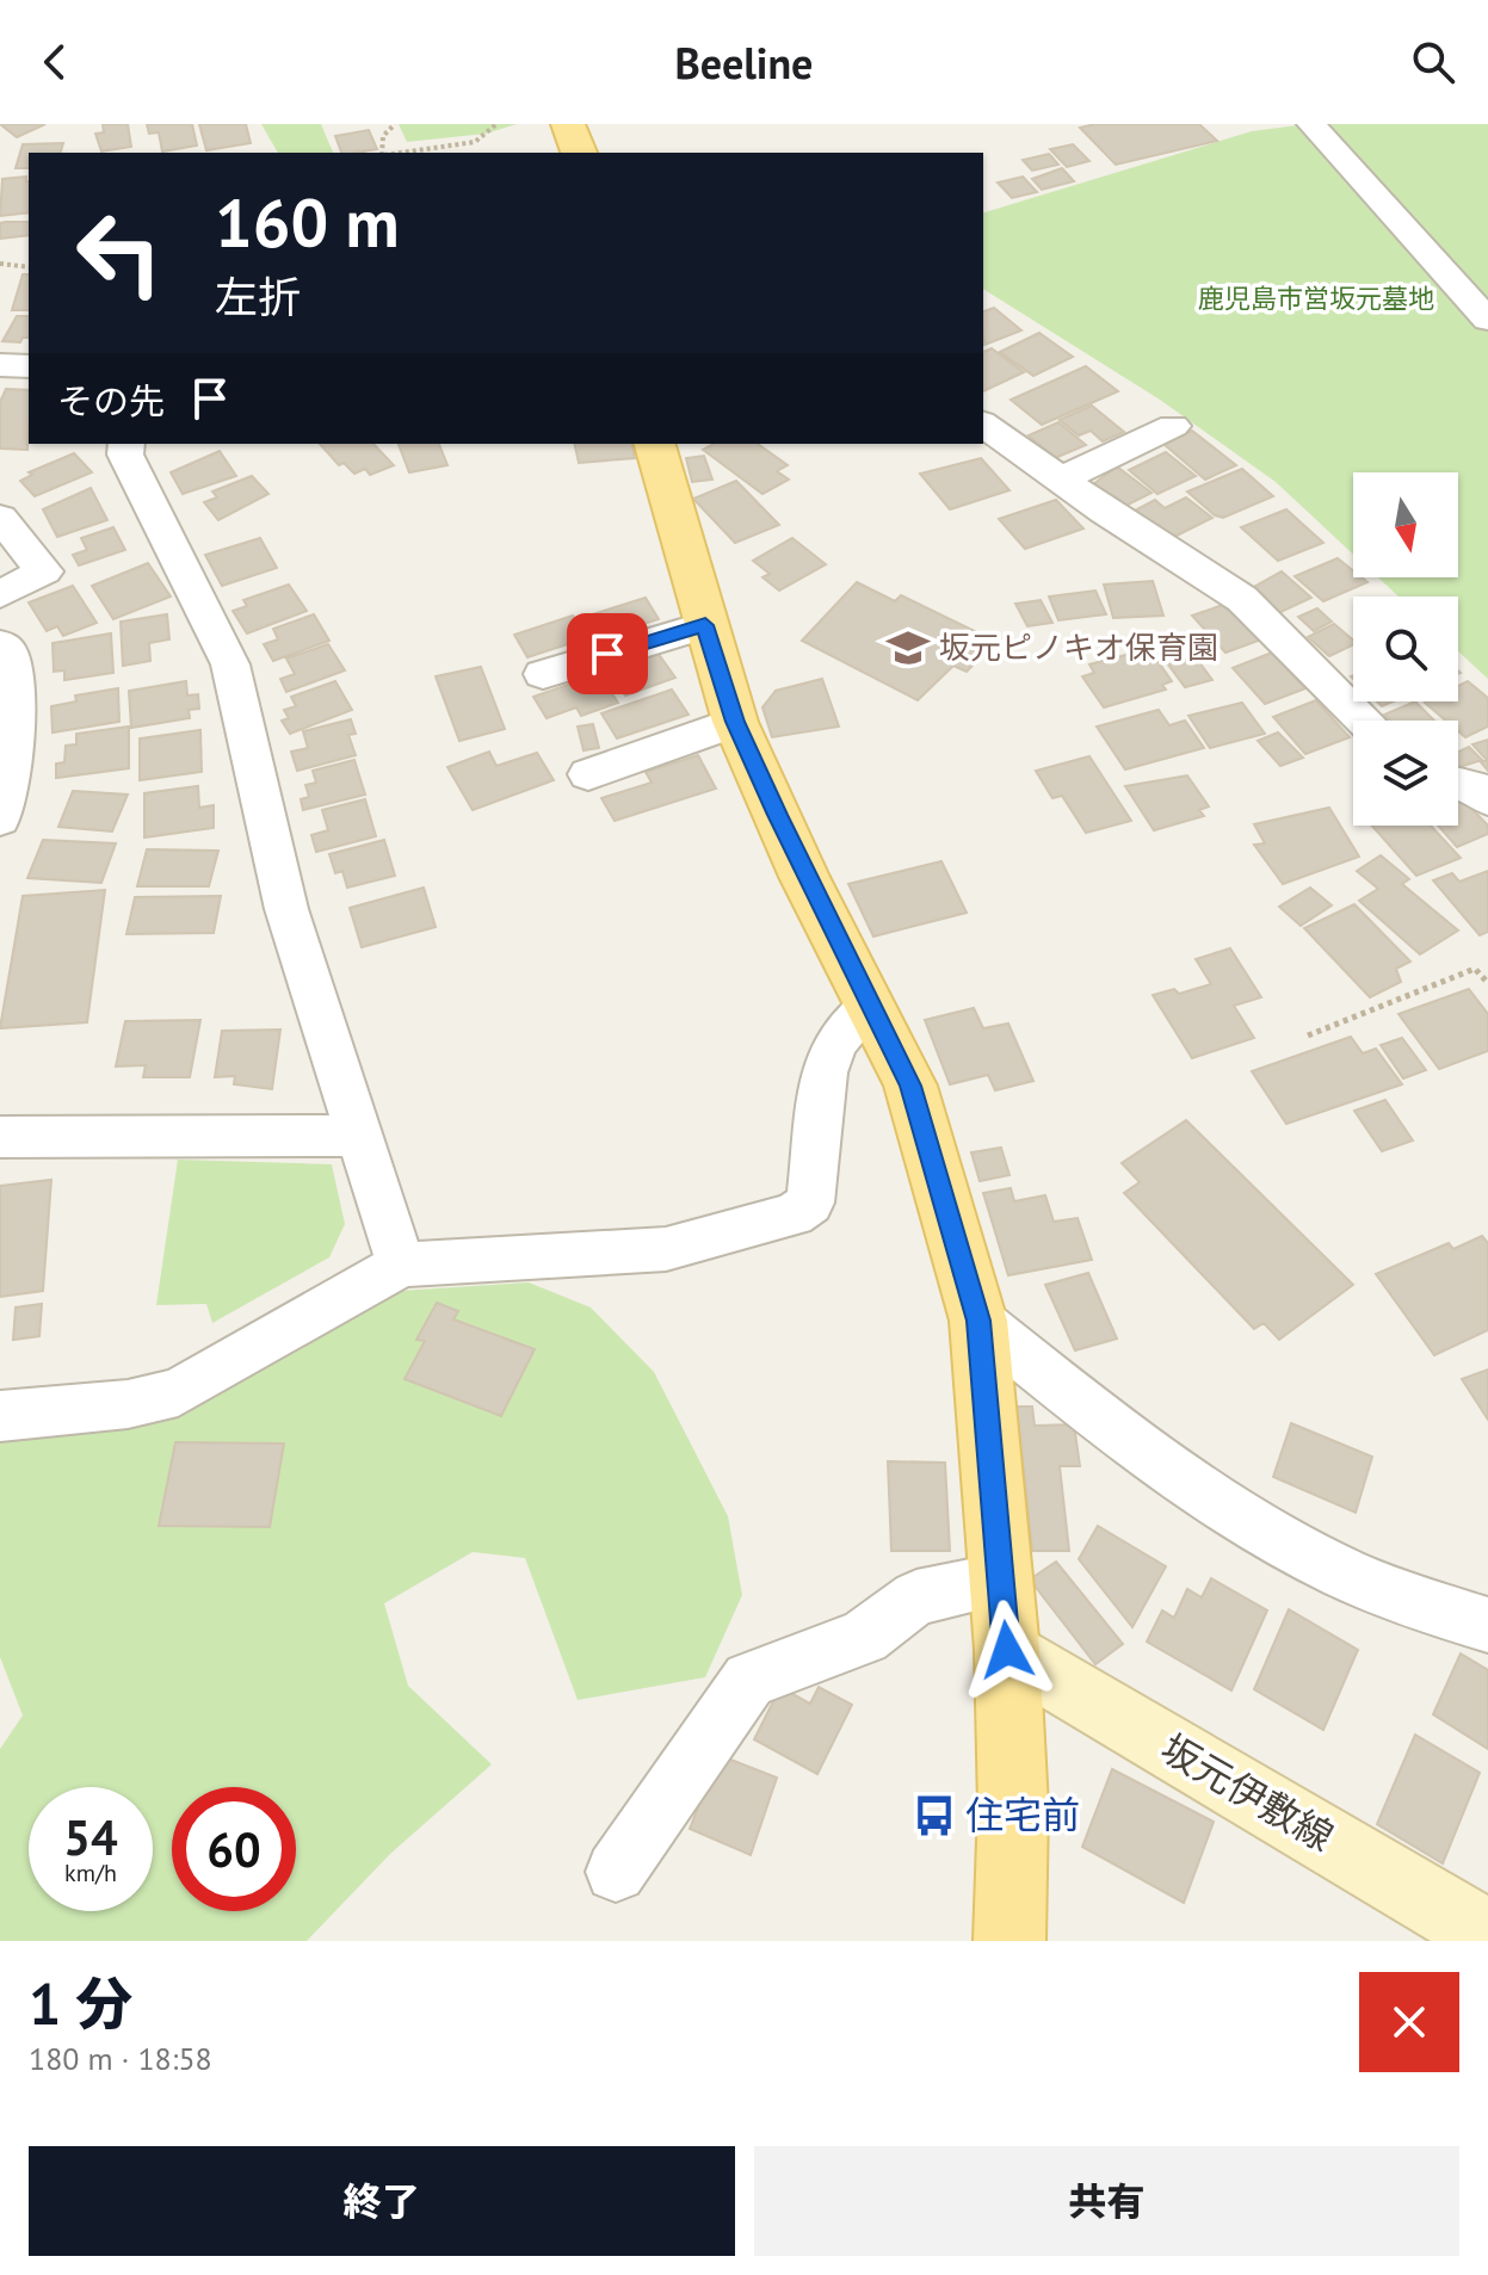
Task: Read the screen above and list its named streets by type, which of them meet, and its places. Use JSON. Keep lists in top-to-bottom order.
{
  "streets": {
    "main road": ["坂元伊敷線"]
  },
  "parks": ["鹿児島市営坂元墓地"],
  "places": {
    "school or university": ["坂元ピノキオ保育園"],
    "bus stop": ["住宅前"]
  },
  "north": "bottom",
  "page": {
    "header": "Beeline",
    "turn": ["160 m", "左折"],
    "then": "その先",
    "speed": "54 km/h",
    "limit": "60",
    "heading": ["1 分", "180 m · 18:58"],
    "buttons": ["終了", "共有"]
  }
}
